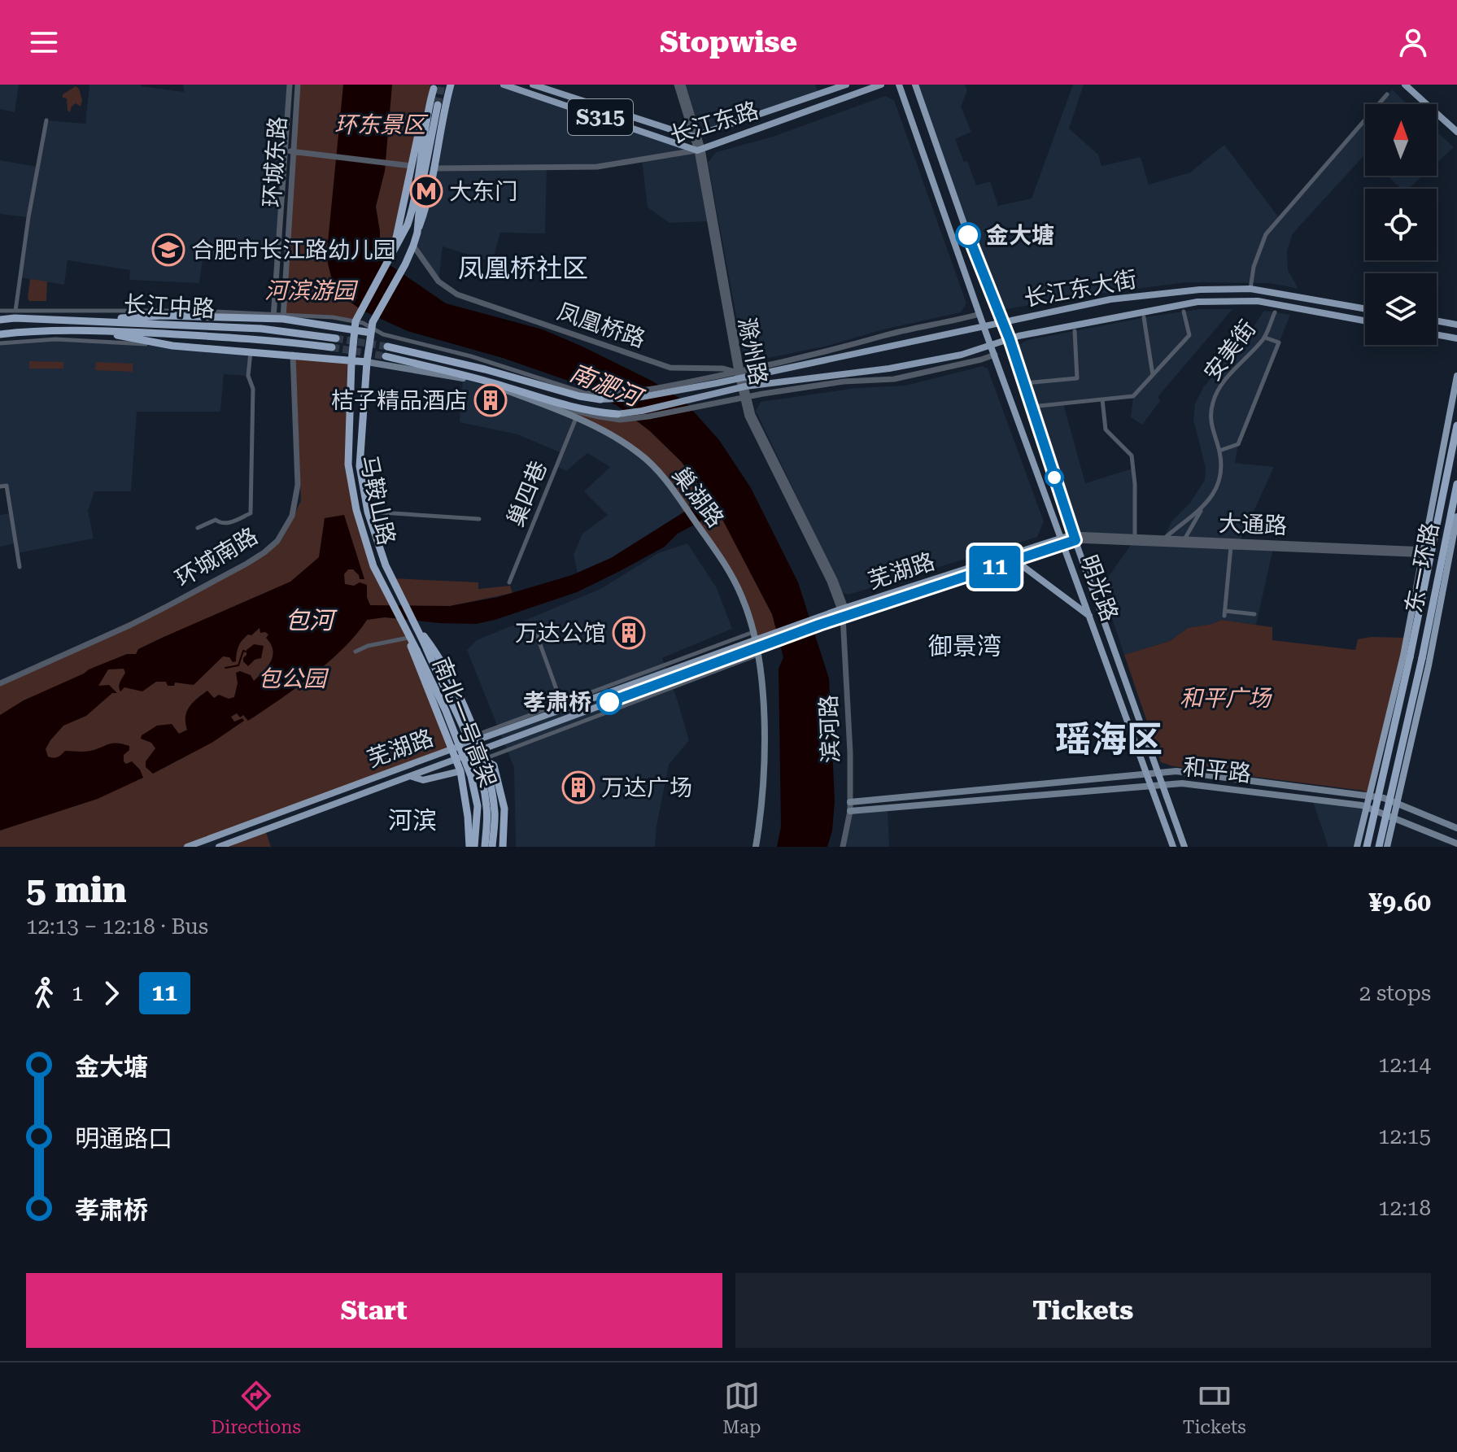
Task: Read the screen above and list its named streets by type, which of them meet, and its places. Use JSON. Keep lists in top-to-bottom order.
{
  "streets": {
    "highway": [
      "长江中路",
      "马鞍山路",
      "东一环路",
      "南北一号高架"
    ],
    "main road": [
      "S315",
      "长江东路",
      "长江东大街",
      "巢湖路",
      "芜湖路",
      "明光路",
      "和平路"
    ],
    "street": [
      "环城东路",
      "凤凰桥路",
      "安美街",
      "滁州路",
      "巢四巷",
      "大通路",
      "环城南路",
      "滨河路"
    ]
  },
  "crossings": [
    ["S315", "长江东路"],
    ["S315", "滁州路"],
    ["长江东路", "滁州路"],
    ["长江东大街", "凤凰桥路"],
    ["长江东大街", "安美街"],
    ["长江东大街", "滁州路"],
    ["长江东大街", "明光路"],
    ["凤凰桥路", "滁州路"],
    ["凤凰桥路", "明光路"],
    ["安美街", "大通路"],
    ["滁州路", "芜湖路"],
    ["滁州路", "滨河路"],
    ["巢四巷", "巢湖路"],
    ["巢湖路", "马鞍山路"],
    ["巢湖路", "芜湖路"],
    ["马鞍山路", "南北一号高架"],
    ["大通路", "东一环路"],
    ["大通路", "芜湖路"],
    ["大通路", "明光路"],
    ["芜湖路", "明光路"],
    ["芜湖路", "滨河路"],
    ["明光路", "和平路"],
    ["滨河路", "和平路"]
  ],
  "districts": [
    "凤凰桥社区",
    "御景湾",
    "瑶海区",
    "河滨"
  ],
  "water": ["南淝河", "包河"],
  "parks": [
    "环东景区",
    "河滨游园",
    "包公园",
    "和平广场"
  ],
  "places": {
    "metro station": ["大东门"],
    "other": ["金大塘", "孝肃桥"],
    "school or university": ["合肥市长江路幼儿园"],
    "building": ["桔子精品酒店", "万达公馆", "万达广场"]
  },
  "lines": ["bus line 11"],
  "north": "top",
  "page": {
    "header": "Stopwise",
    "on_map": "11",
    "heading": ["5 min", "12:13 – 12:18 · Bus", "¥9.60"],
    "legs": ["1", "11", "2 stops"],
    "list": [
      {
        "name": "金大塘",
        "value": "12:14"
      },
      {
        "name": "明通路口",
        "value": "12:15"
      },
      {
        "name": "孝肃桥",
        "value": "12:18"
      }
    ],
    "buttons": ["Start", "Tickets"],
    "tabs": ["Directions", "Map", "Tickets"]
  }
}
